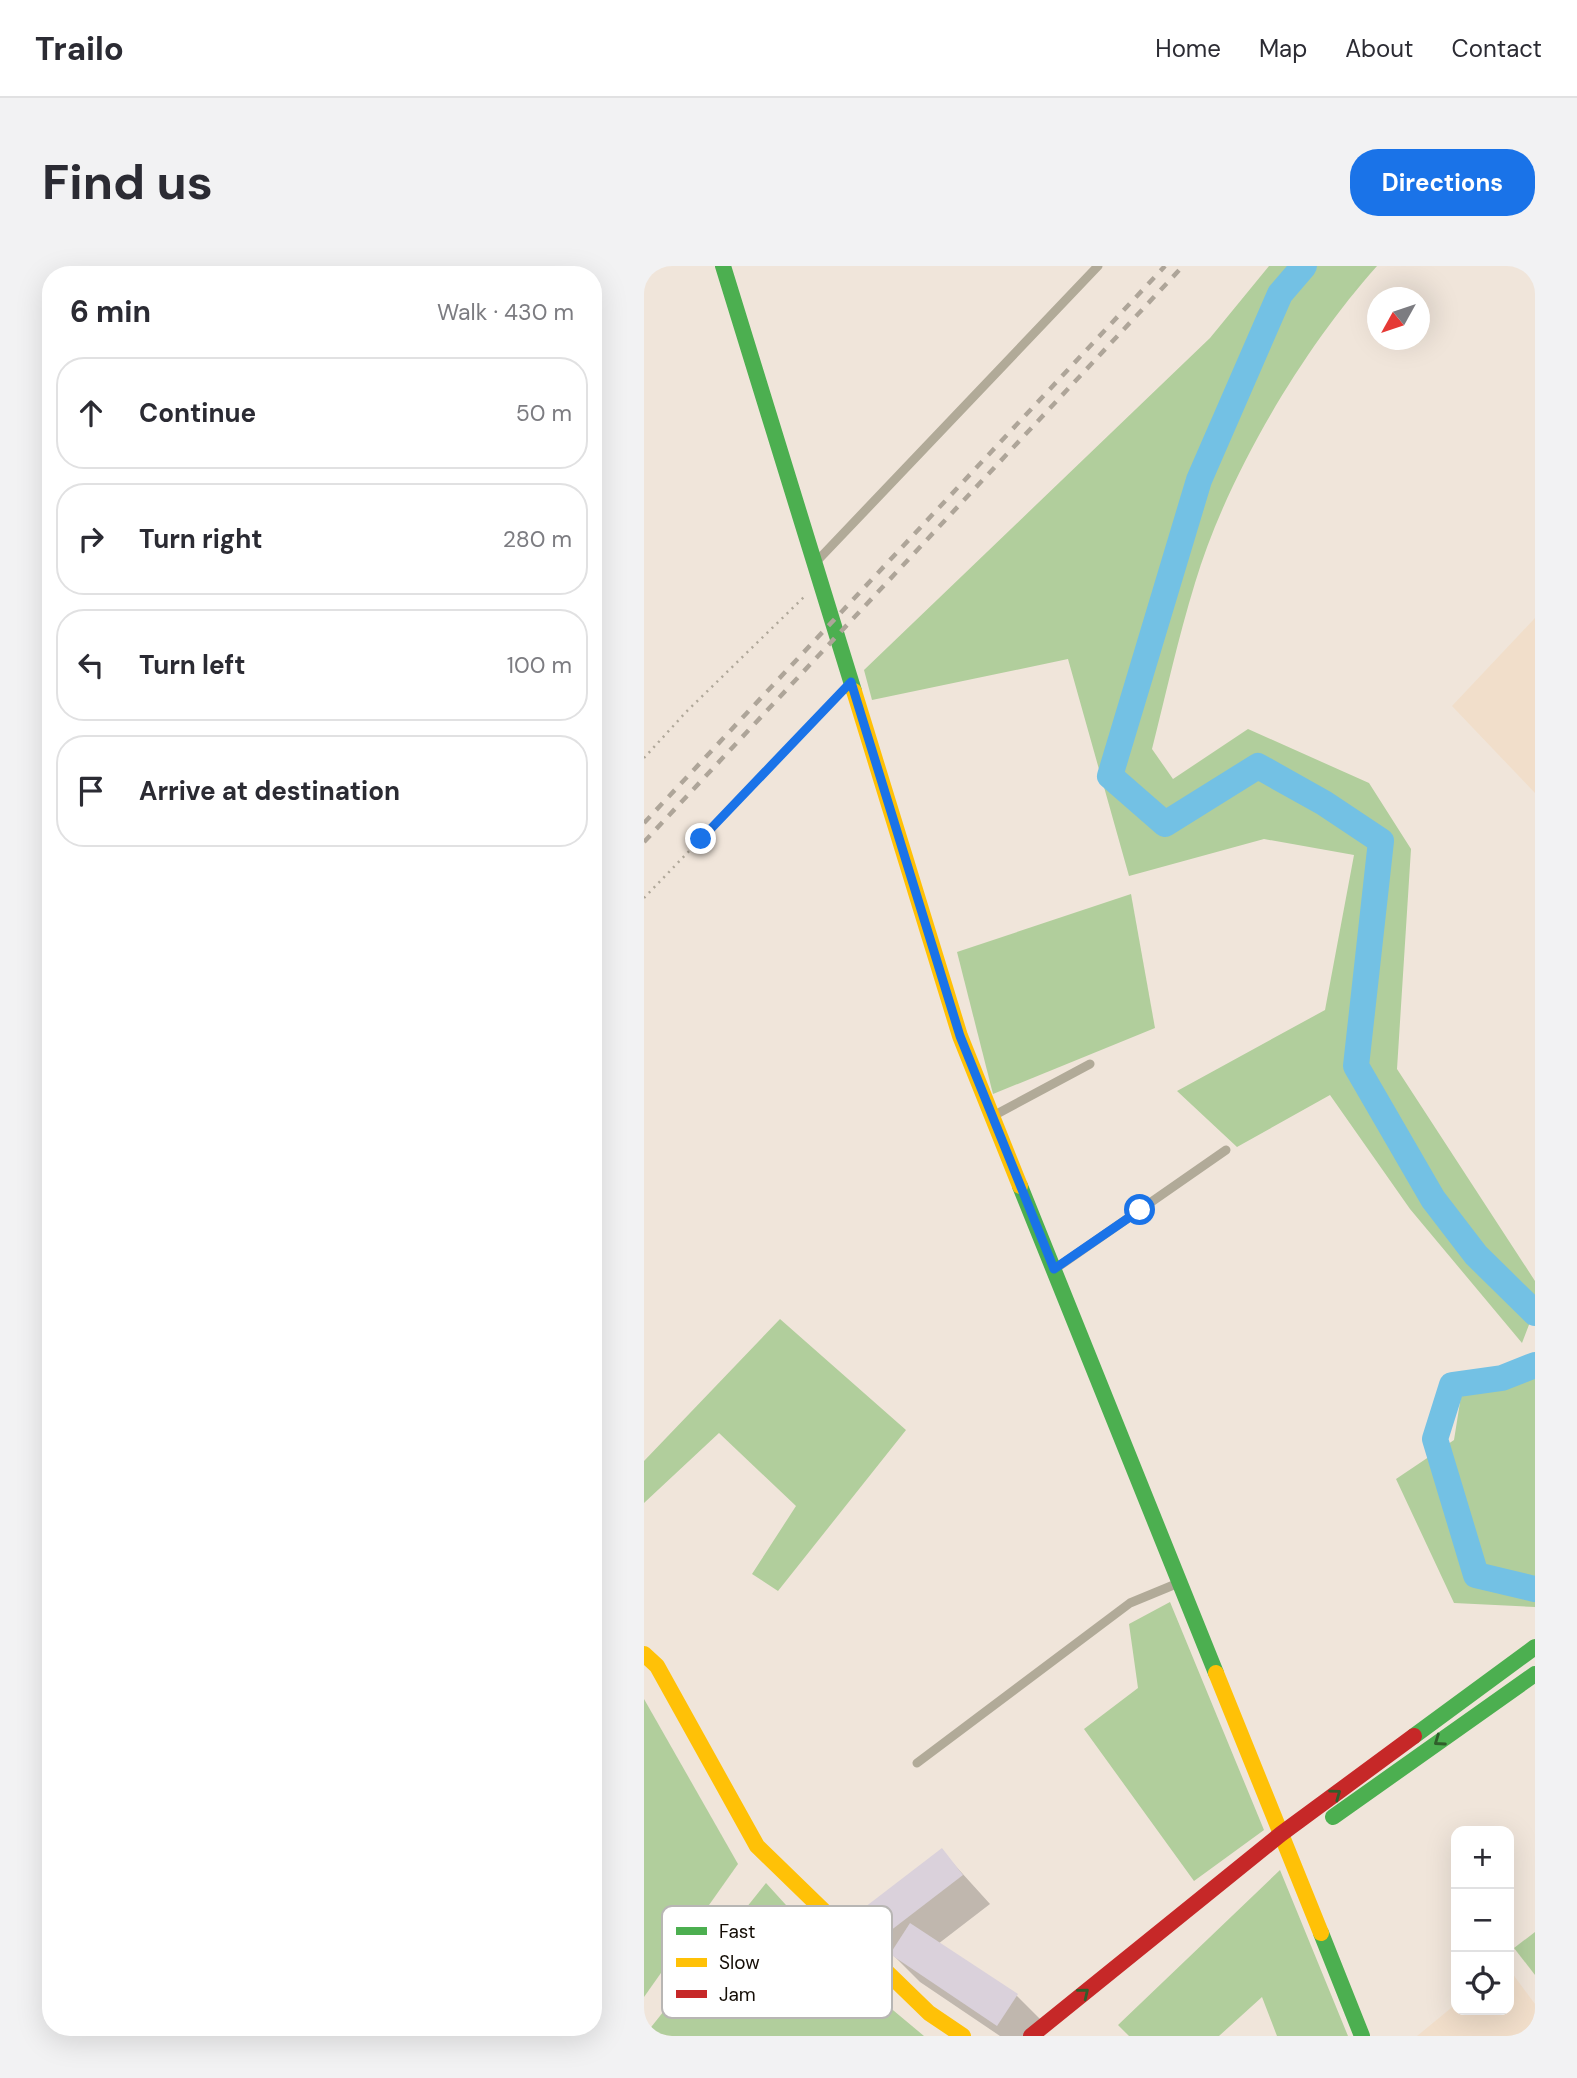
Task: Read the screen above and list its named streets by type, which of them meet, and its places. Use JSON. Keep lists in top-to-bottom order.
{
  "legend": ["Fast", "Slow", "Jam"],
  "north": "bottom left",
  "page": {
    "header": "Trailo",
    "nav": [
      "Home",
      "Map",
      "About",
      "Contact"
    ],
    "buttons": "Directions",
    "title": "Find us",
    "heading": ["6 min", "Walk · 430 m"],
    "list": [
      ["Continue", "50 m"],
      ["Turn right", "280 m"],
      ["Turn left", "100 m"],
      "Arrive at destination"
    ],
    "map_buttons": ["+", "−"]
  }
}
